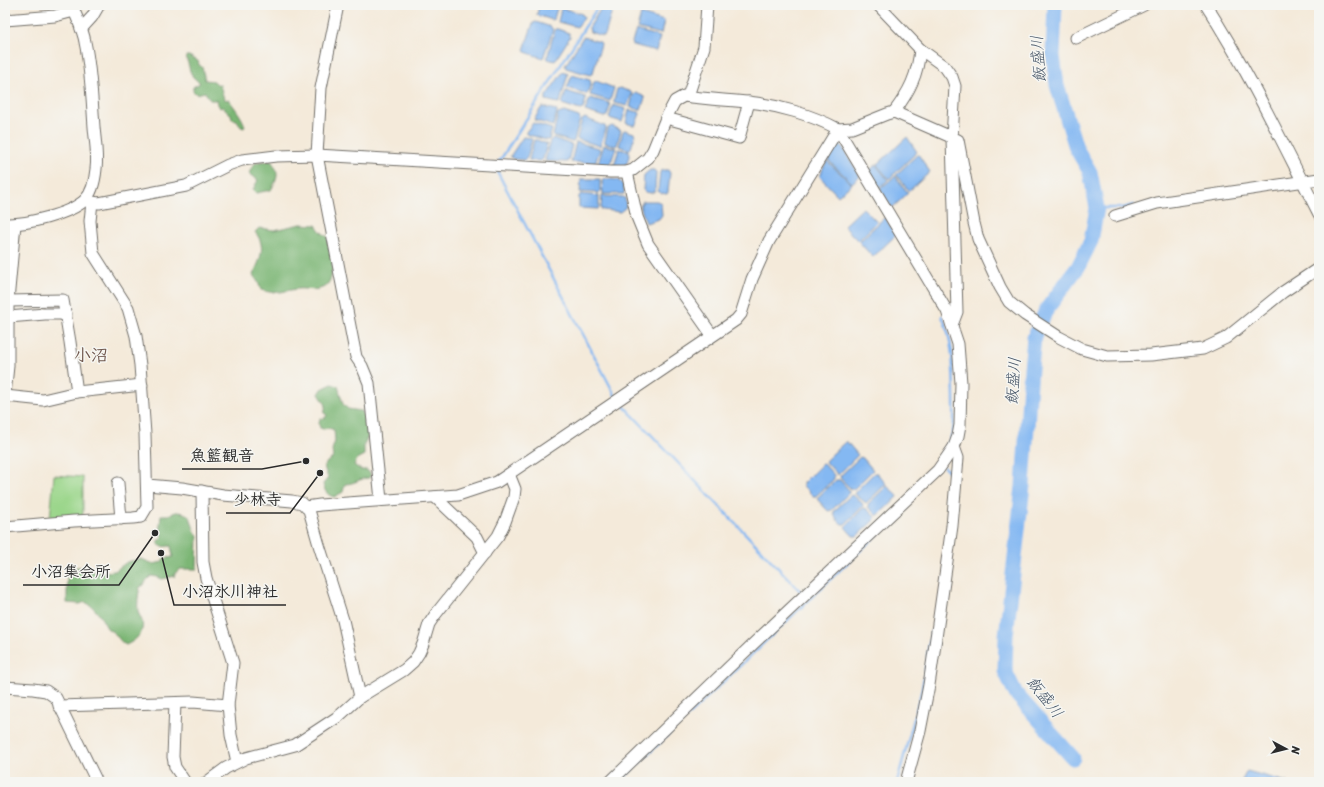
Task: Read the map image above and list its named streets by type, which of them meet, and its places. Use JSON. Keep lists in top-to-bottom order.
{
  "districts": ["小沼"],
  "water": ["飯盛川"],
  "places": [
    "魚籃観音",
    "少林寺",
    "小沼集会所",
    "小沼氷川神社"
  ],
  "north": "right"
}
